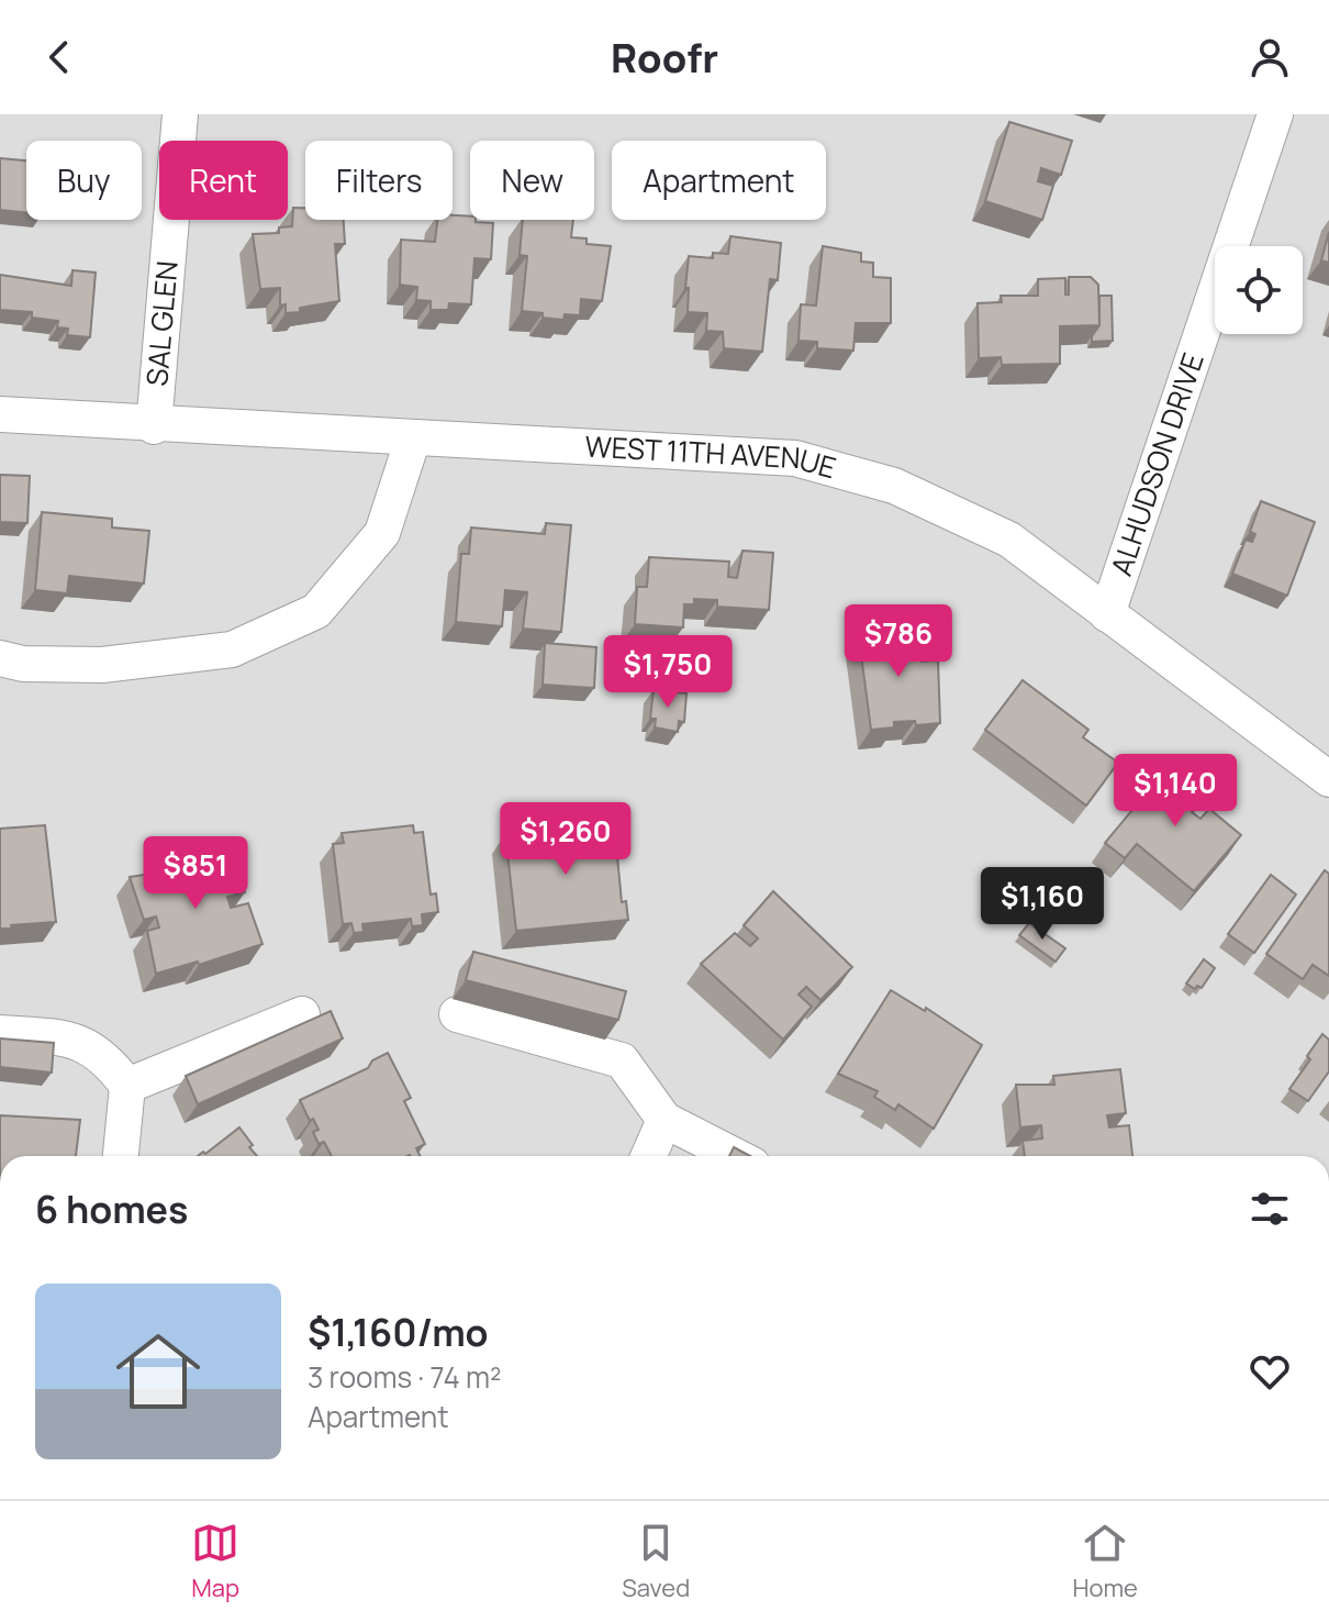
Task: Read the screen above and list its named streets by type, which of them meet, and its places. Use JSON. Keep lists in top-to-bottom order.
{
  "streets": {
    "street": ["SAL GLEN", "WEST 11TH AVENUE", "ALHUDSON DRIVE"]
  },
  "crossings": [
    ["SAL GLEN", "WEST 11TH AVENUE"],
    ["WEST 11TH AVENUE", "ALHUDSON DRIVE"]
  ],
  "page": {
    "header": "Roofr",
    "chip": [
      "Buy",
      "Rent",
      "Filters",
      "New",
      "Apartment"
    ],
    "price": [
      "$786",
      "$1,750",
      "$1,140",
      "$1,260",
      "$851",
      "$1,160"
    ],
    "heading": "6 homes",
    "list": [
      {
        "name": "$1,160/mo",
        "note": "3 rooms · 74 m² · Apartment"
      }
    ],
    "tabs": ["Map", "Saved", "Home"]
  }
}
